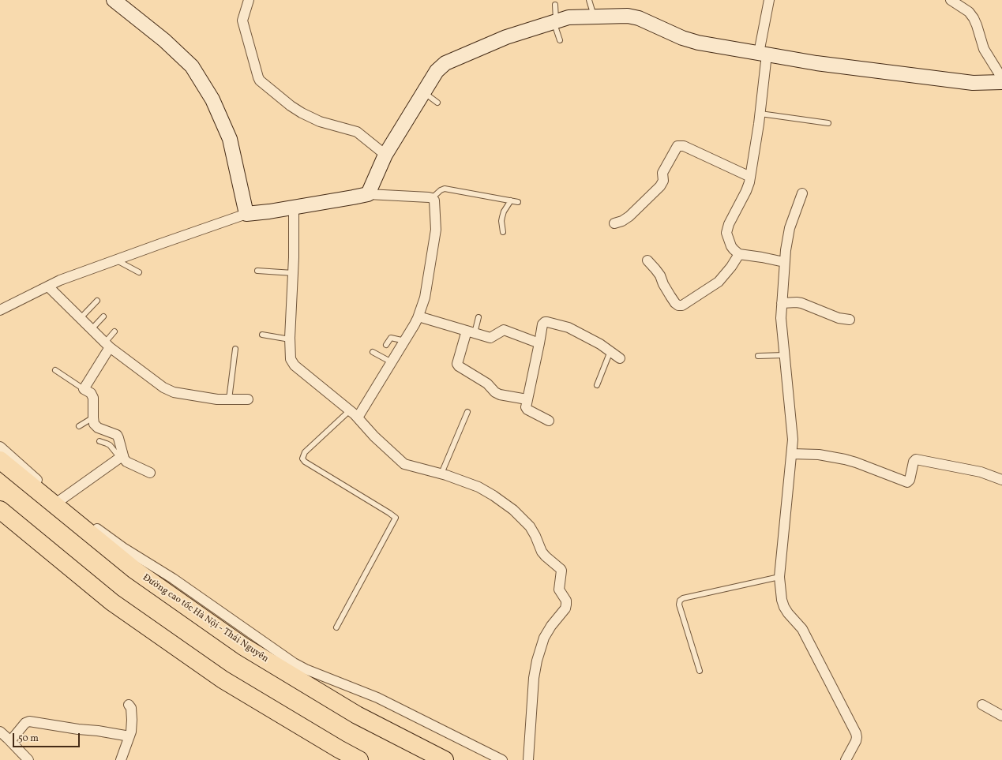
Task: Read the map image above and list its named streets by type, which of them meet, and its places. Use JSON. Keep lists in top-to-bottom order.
{
  "streets": {
    "highway": ["Đường cao tốc Hà Nội - Thái Nguyên"]
  },
  "scale_bar": "50 m"
}
